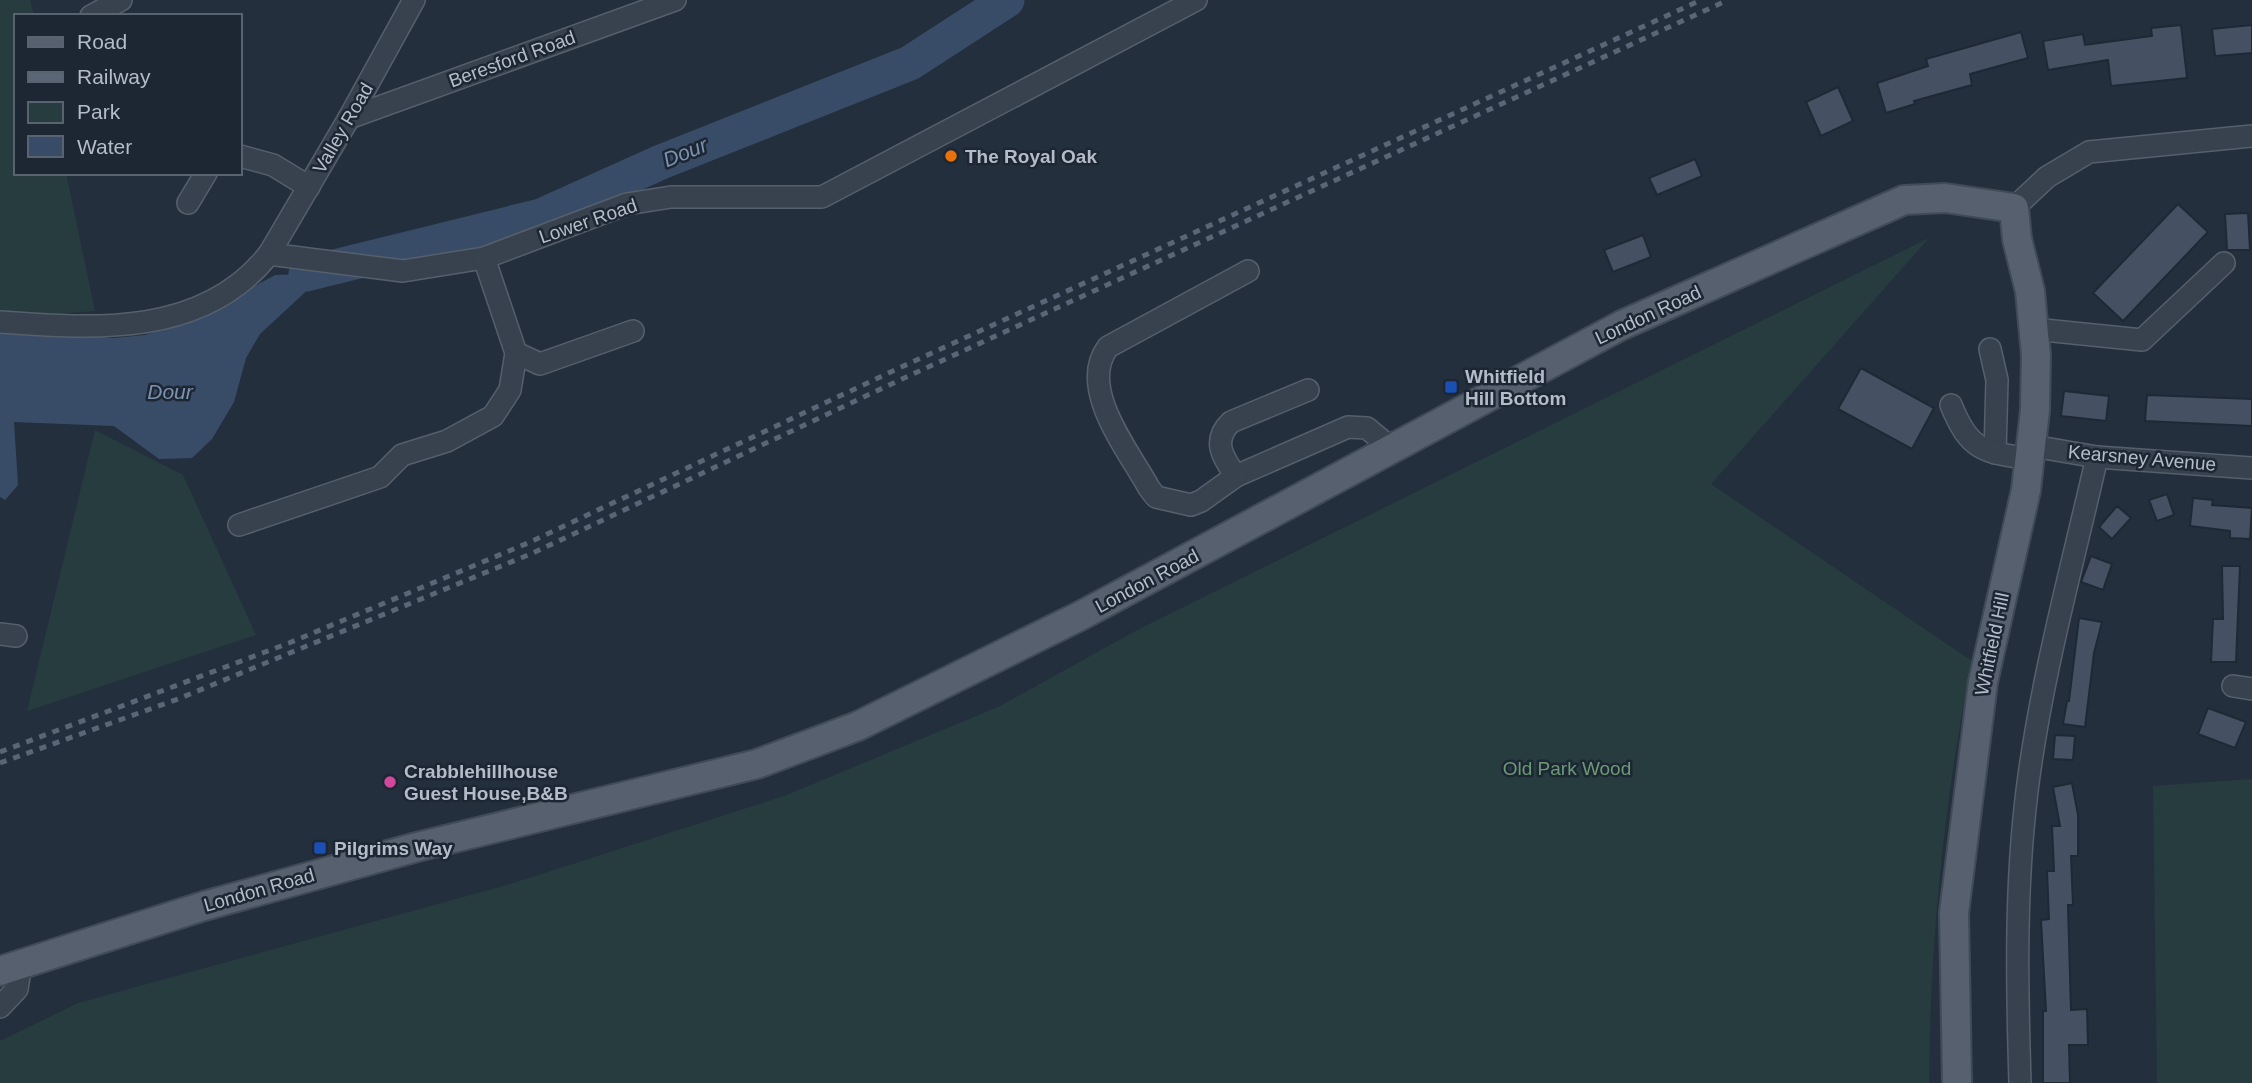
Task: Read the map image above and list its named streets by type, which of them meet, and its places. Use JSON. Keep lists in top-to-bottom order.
{
  "streets": {
    "main road": ["London Road", "Whitfield Hill"],
    "street": [
      "Beresford Road",
      "Valley Road",
      "Lower Road",
      "Kearsney Avenue"
    ]
  },
  "crossings": [
    ["Beresford Road", "Valley Road"],
    ["Valley Road", "Lower Road"],
    ["London Road", "Whitfield Hill"],
    ["Kearsney Avenue", "Whitfield Hill"]
  ],
  "water": ["Dour"],
  "parks": ["Old Park Wood"],
  "places": {
    "other": ["The Royal Oak", "Crabblehillhouse Guest House,B&B"],
    "transit": ["Whitfield Hill Bottom", "Pilgrims Way"]
  },
  "legend": [
    "Road",
    "Railway",
    "Park",
    "Water"
  ]
}
